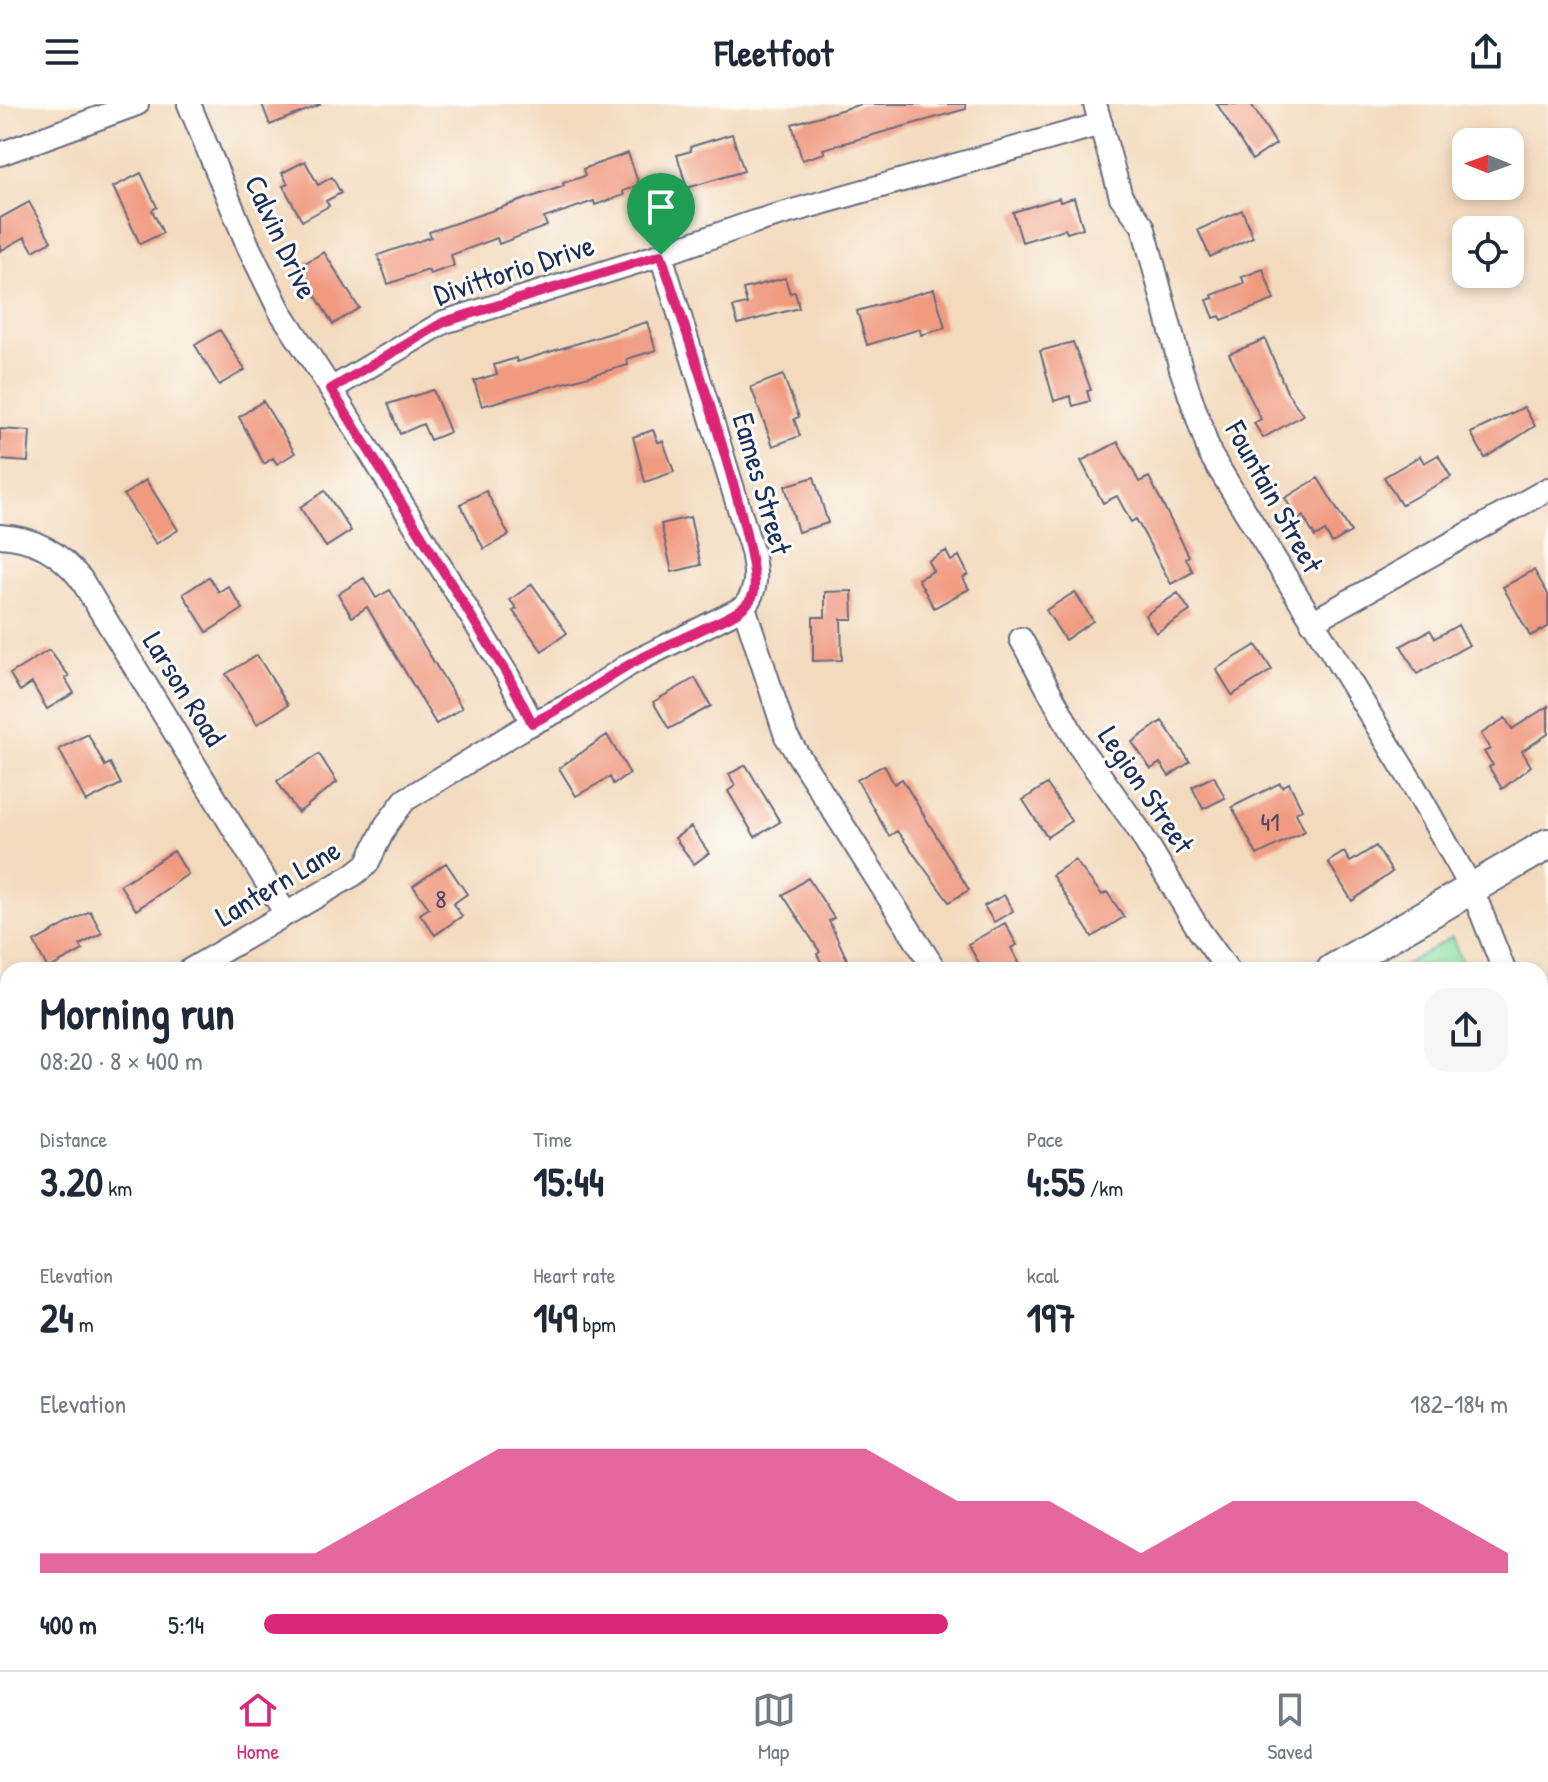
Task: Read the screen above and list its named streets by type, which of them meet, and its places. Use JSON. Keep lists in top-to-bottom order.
{
  "streets": {
    "street": [
      "Calvin Drive",
      "Divittorio Drive",
      "Eames Street",
      "Fountain Street",
      "Larson Road",
      "Legion Street",
      "Lantern Lane"
    ]
  },
  "crossings": [
    ["Calvin Drive", "Divittorio Drive"],
    ["Divittorio Drive", "Eames Street"],
    ["Divittorio Drive", "Fountain Street"],
    ["Eames Street", "Lantern Lane"],
    ["Larson Road", "Lantern Lane"]
  ],
  "house_numbers": ["41", "8"],
  "north": "left",
  "page": {
    "header": "Fleetfoot",
    "heading": ["Morning run", "08:20 · 8 × 400 m"],
    "stats": [
      ["Distance", "3.20 km"],
      ["Time", "15:44"],
      ["Pace", "4:55 /km"],
      ["Elevation", "24 m"],
      ["Heart rate", "149 bpm"],
      ["kcal", "197"]
    ],
    "chart": ["Elevation", "182–184 m"],
    "list": [
      {
        "name": "400 m",
        "note": "5:14"
      }
    ],
    "tabs": ["Home", "Map", "Saved"]
  }
}
